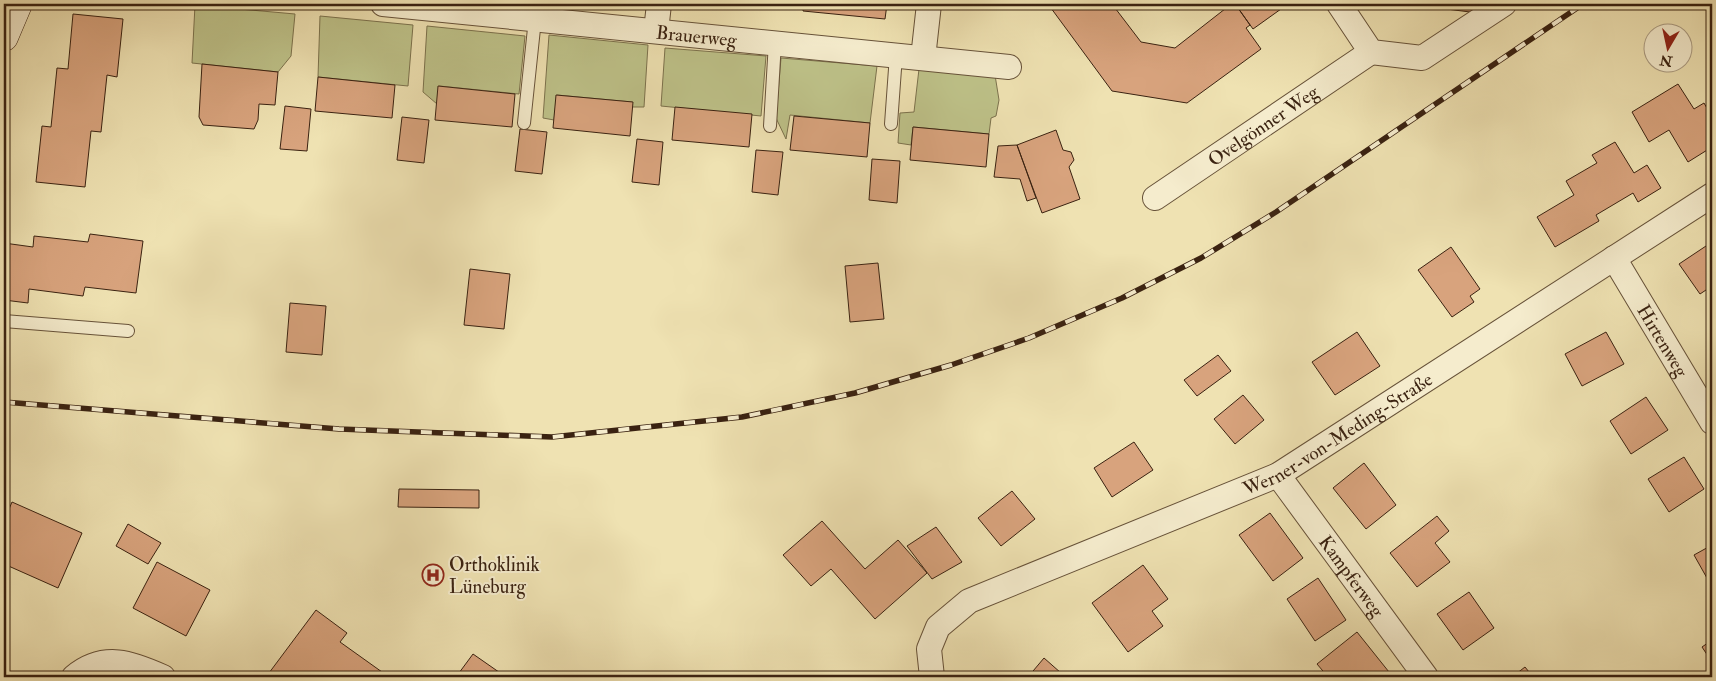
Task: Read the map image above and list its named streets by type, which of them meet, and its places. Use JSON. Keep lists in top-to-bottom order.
{
  "streets": {
    "street": [
      "Brauerweg",
      "Ovelgönner Weg",
      "Hirtenweg",
      "Werner-von-Meding-Straße",
      "Kampferweg"
    ]
  },
  "crossings": [
    ["Hirtenweg", "Werner-von-Meding-Straße"],
    ["Werner-von-Meding-Straße", "Kampferweg"]
  ],
  "places": {
    "hospital": ["Orthoklinik Lüneburg"]
  },
  "north": "bottom"
}
